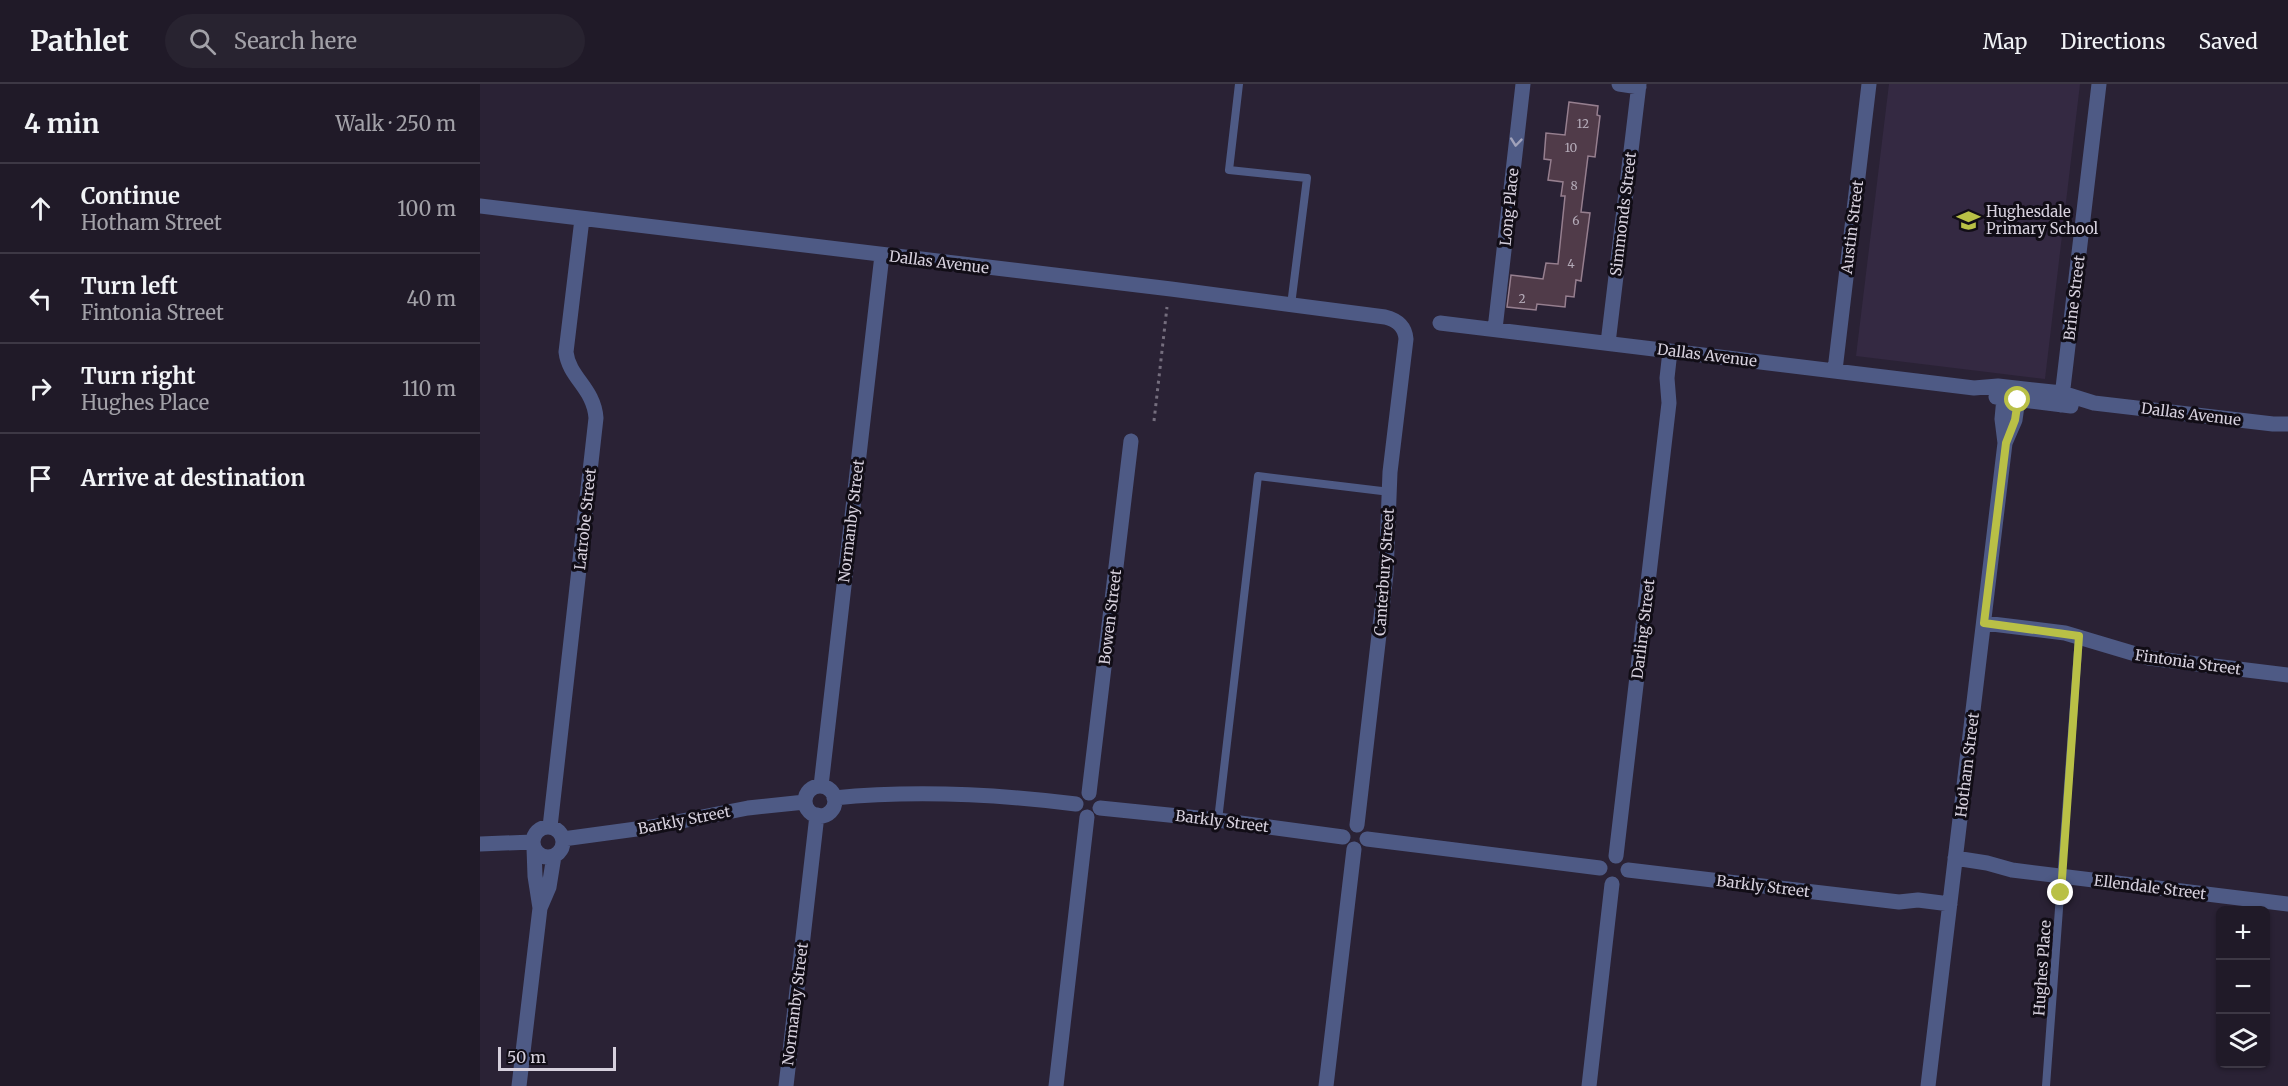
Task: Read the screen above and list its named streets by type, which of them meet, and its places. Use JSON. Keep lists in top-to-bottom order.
{
  "streets": {
    "street": [
      "Long Place",
      "Simmonds Street",
      "Austin Street",
      "Dallas Avenue",
      "Brine Street",
      "Latrobe Street",
      "Normanby Street",
      "Canterbury Street",
      "Bowen Street",
      "Darling Street",
      "Fintonia Street",
      "Hotham Street",
      "Barkly Street",
      "Ellendale Street"
    ],
    "lane": ["Hughes Place"]
  },
  "crossings": [
    ["Long Place", "Dallas Avenue"],
    ["Simmonds Street", "Dallas Avenue"],
    ["Austin Street", "Dallas Avenue"],
    ["Dallas Avenue", "Brine Street"],
    ["Dallas Avenue", "Latrobe Street"],
    ["Dallas Avenue", "Normanby Street"],
    ["Dallas Avenue", "Canterbury Street"],
    ["Dallas Avenue", "Darling Street"],
    ["Dallas Avenue", "Hotham Street"],
    ["Latrobe Street", "Barkly Street"],
    ["Normanby Street", "Barkly Street"],
    ["Canterbury Street", "Barkly Street"],
    ["Bowen Street", "Barkly Street"],
    ["Darling Street", "Barkly Street"],
    ["Fintonia Street", "Hotham Street"],
    ["Fintonia Street", "Hughes Place"],
    ["Hotham Street", "Barkly Street"],
    ["Hotham Street", "Ellendale Street"],
    ["Ellendale Street", "Hughes Place"]
  ],
  "one_way": ["Long Place"],
  "places": {
    "school or university": ["Hughesdale Primary School"]
  },
  "house_numbers": [
    "12",
    "10",
    "8",
    "6",
    "4",
    "2"
  ],
  "scale_bar": "50 m",
  "page": {
    "header": "Pathlet",
    "search": "Search here",
    "nav": ["Map", "Directions", "Saved"],
    "heading": ["4 min", "Walk · 250 m"],
    "list": [
      ["Continue", "Hotham Street", "100 m"],
      ["Turn left", "Fintonia Street", "40 m"],
      ["Turn right", "Hughes Place", "110 m"],
      "Arrive at destination"
    ],
    "map_buttons": ["+", "−"],
    "scale": "50 m"
  }
}
